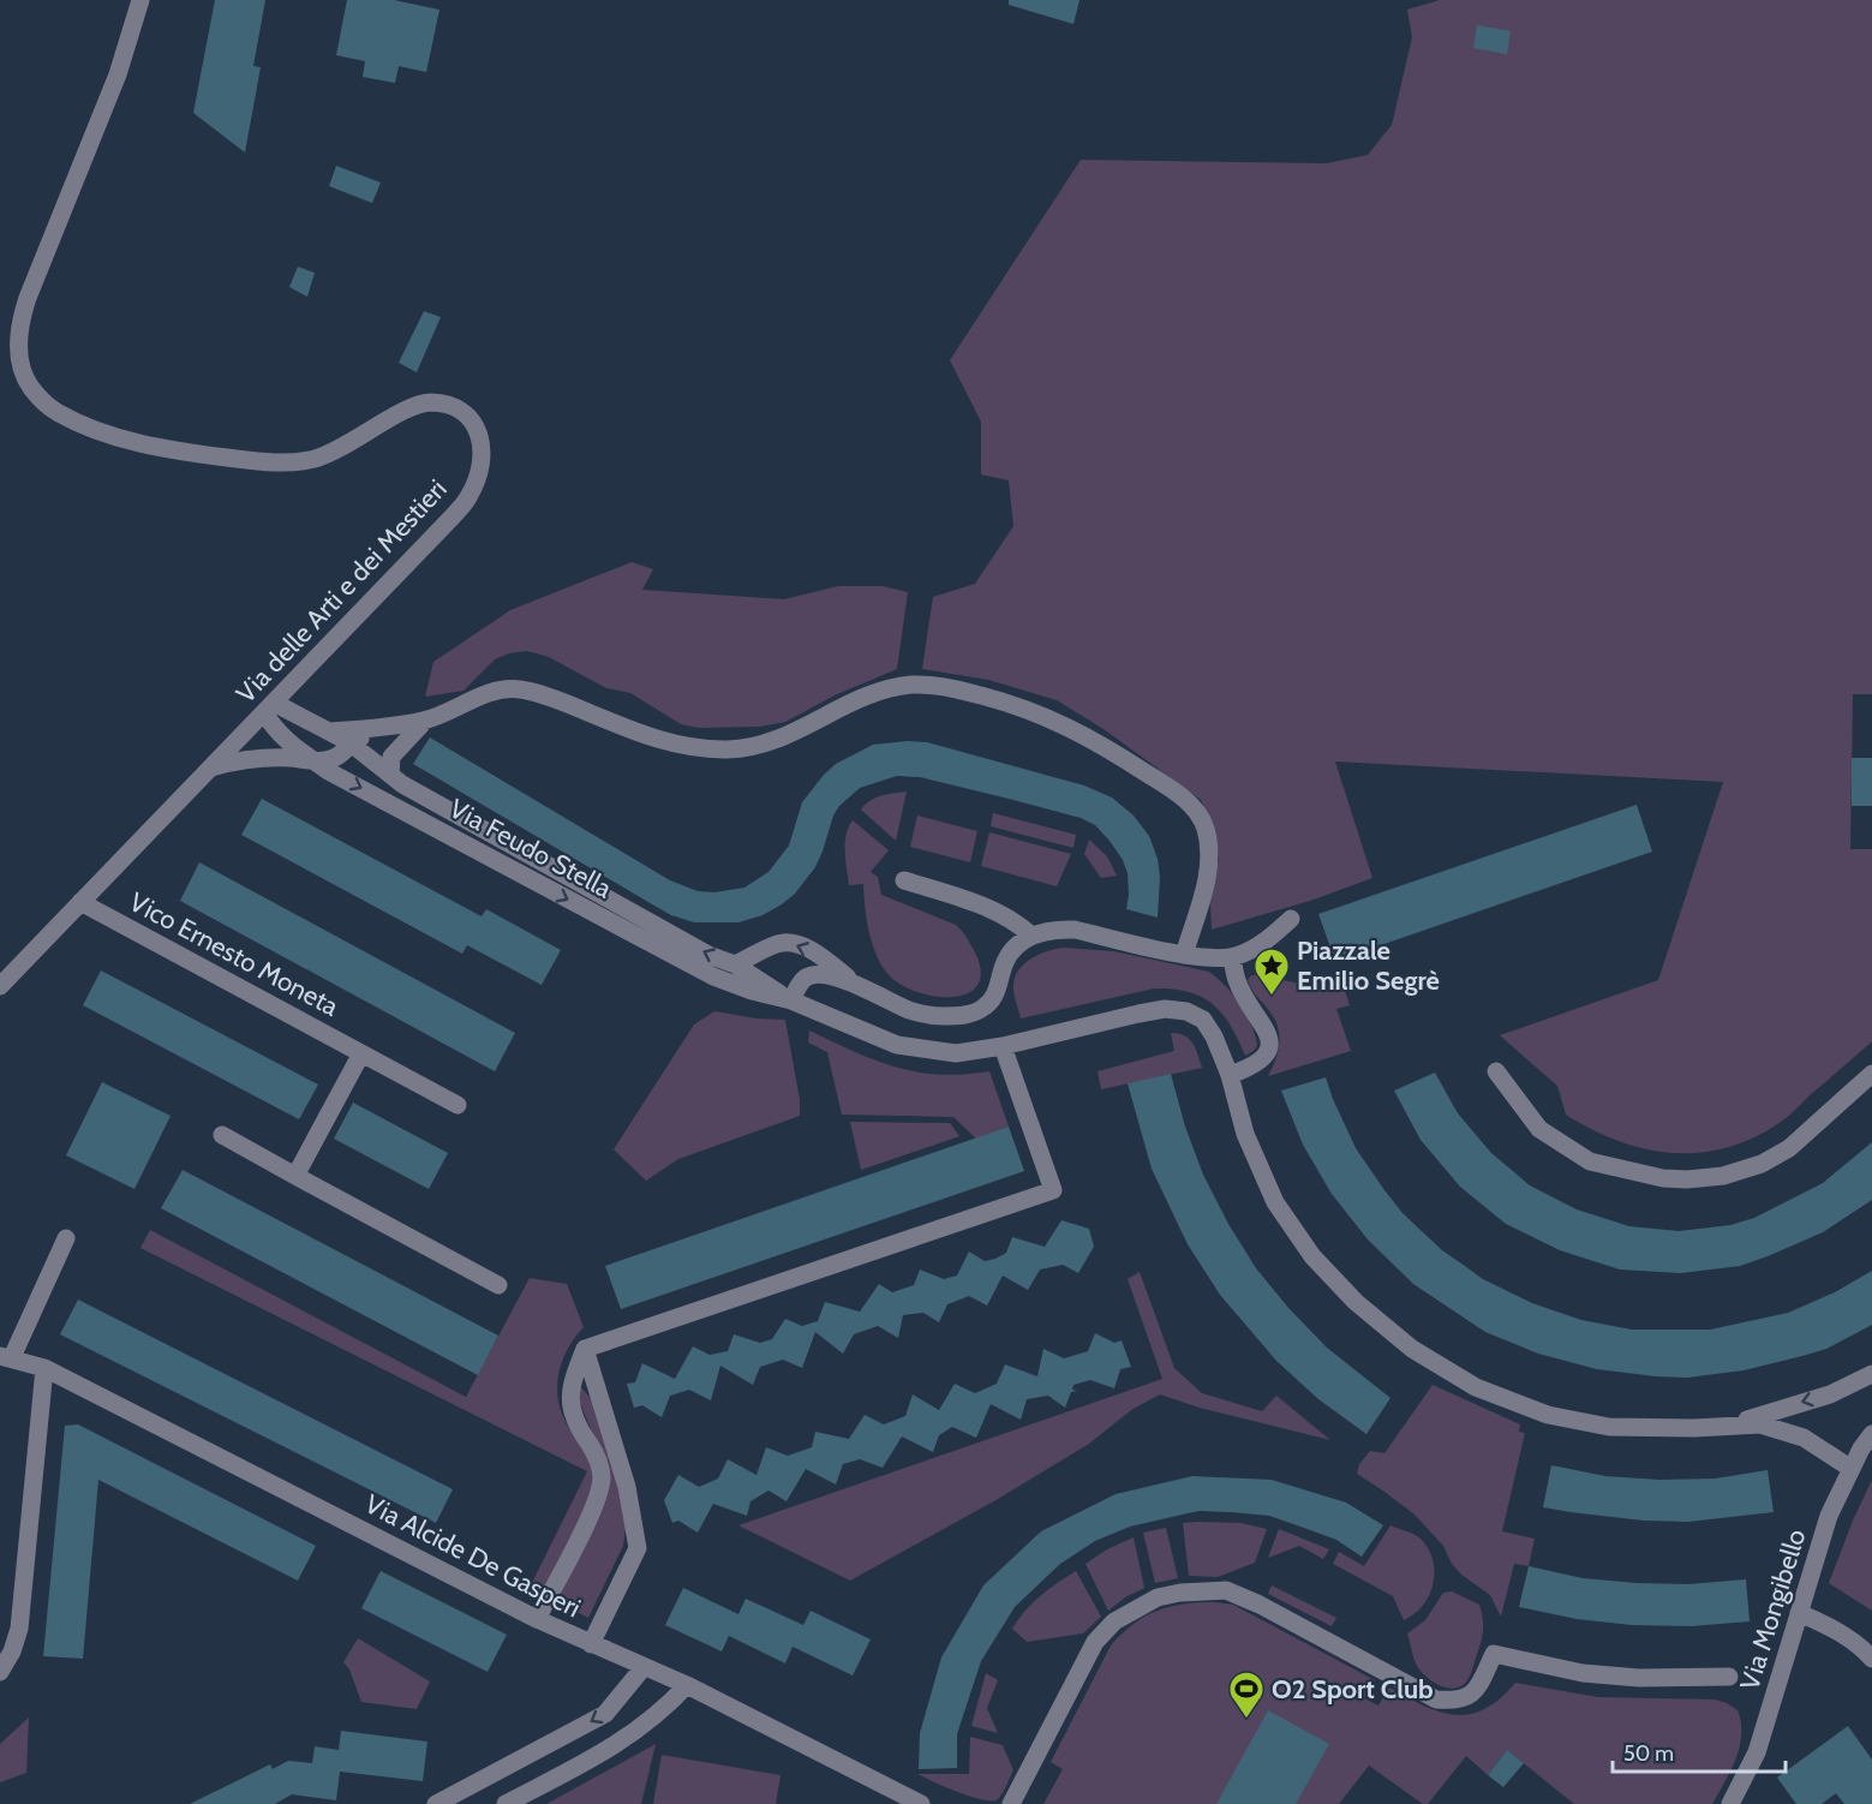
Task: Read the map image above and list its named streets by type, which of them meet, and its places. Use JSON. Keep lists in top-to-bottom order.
{
  "streets": {
    "street": [
      "Via delle Arti e dei Mestieri",
      "Via Feudo Stella",
      "Vico Ernesto Moneta",
      "Via Alcide De Gasperi",
      "Via Mongibello"
    ]
  },
  "crossings": [
    ["Via delle Arti e dei Mestieri", "Via Feudo Stella"],
    ["Via delle Arti e dei Mestieri", "Vico Ernesto Moneta"]
  ],
  "places": {
    "place": ["Piazzale Emilio Segrè"],
    "sports": ["O2 Sport Club"]
  },
  "scale_bar": "50 m"
}
